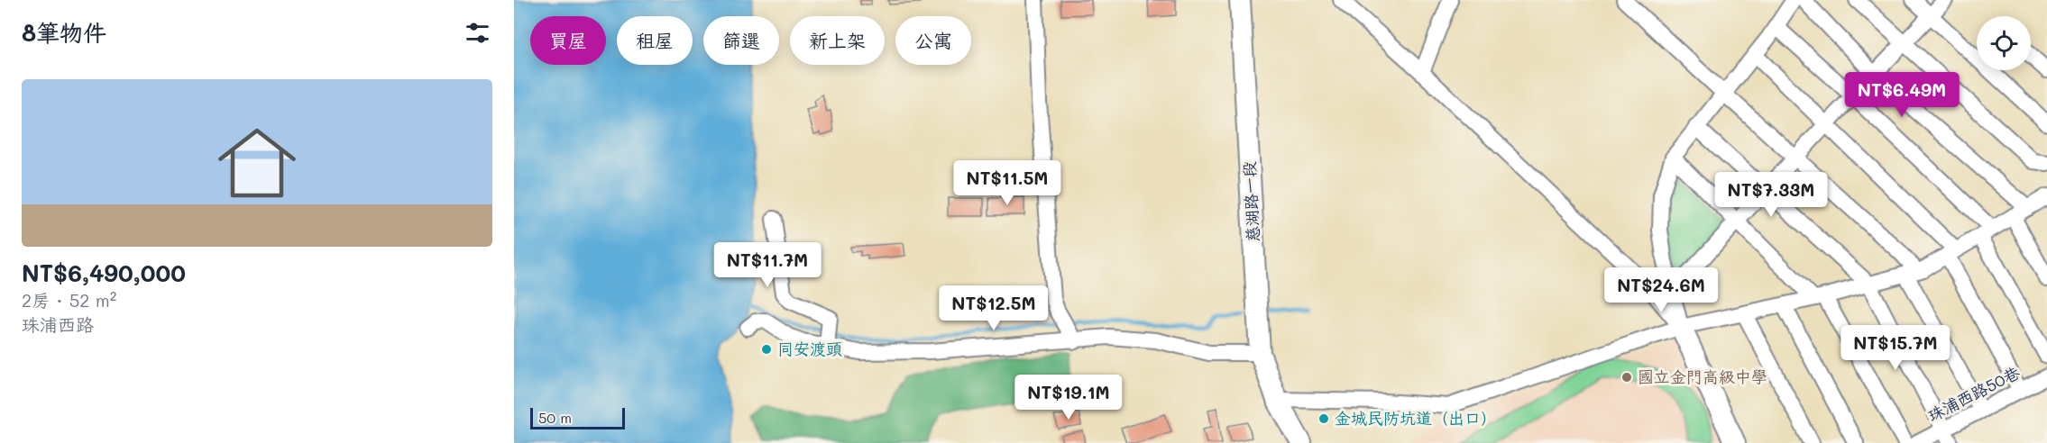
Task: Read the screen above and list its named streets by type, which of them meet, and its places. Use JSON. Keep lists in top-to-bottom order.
{
  "streets": {
    "main road": ["慈湖路一段"],
    "street": ["珠浦西路50巷"]
  },
  "places": ["同安渡頭", "國立金門高級中學", "金城民防坑道（出口）"],
  "scale_bar": "50 m",
  "page": {
    "heading": "8筆物件",
    "chip": [
      "買屋",
      "租屋",
      "篩選",
      "新上架",
      "公寓"
    ],
    "list": [
      {
        "name": "NT$6,490,000",
        "note": "2房 · 52 m² · 珠浦西路"
      }
    ],
    "price": [
      "NT$6.49M",
      "NT$11.5M",
      "NT$7.33M",
      "NT$11.7M",
      "NT$24.6M",
      "NT$12.5M",
      "NT$15.7M",
      "NT$19.1M"
    ],
    "scale": "50 m"
  }
}
